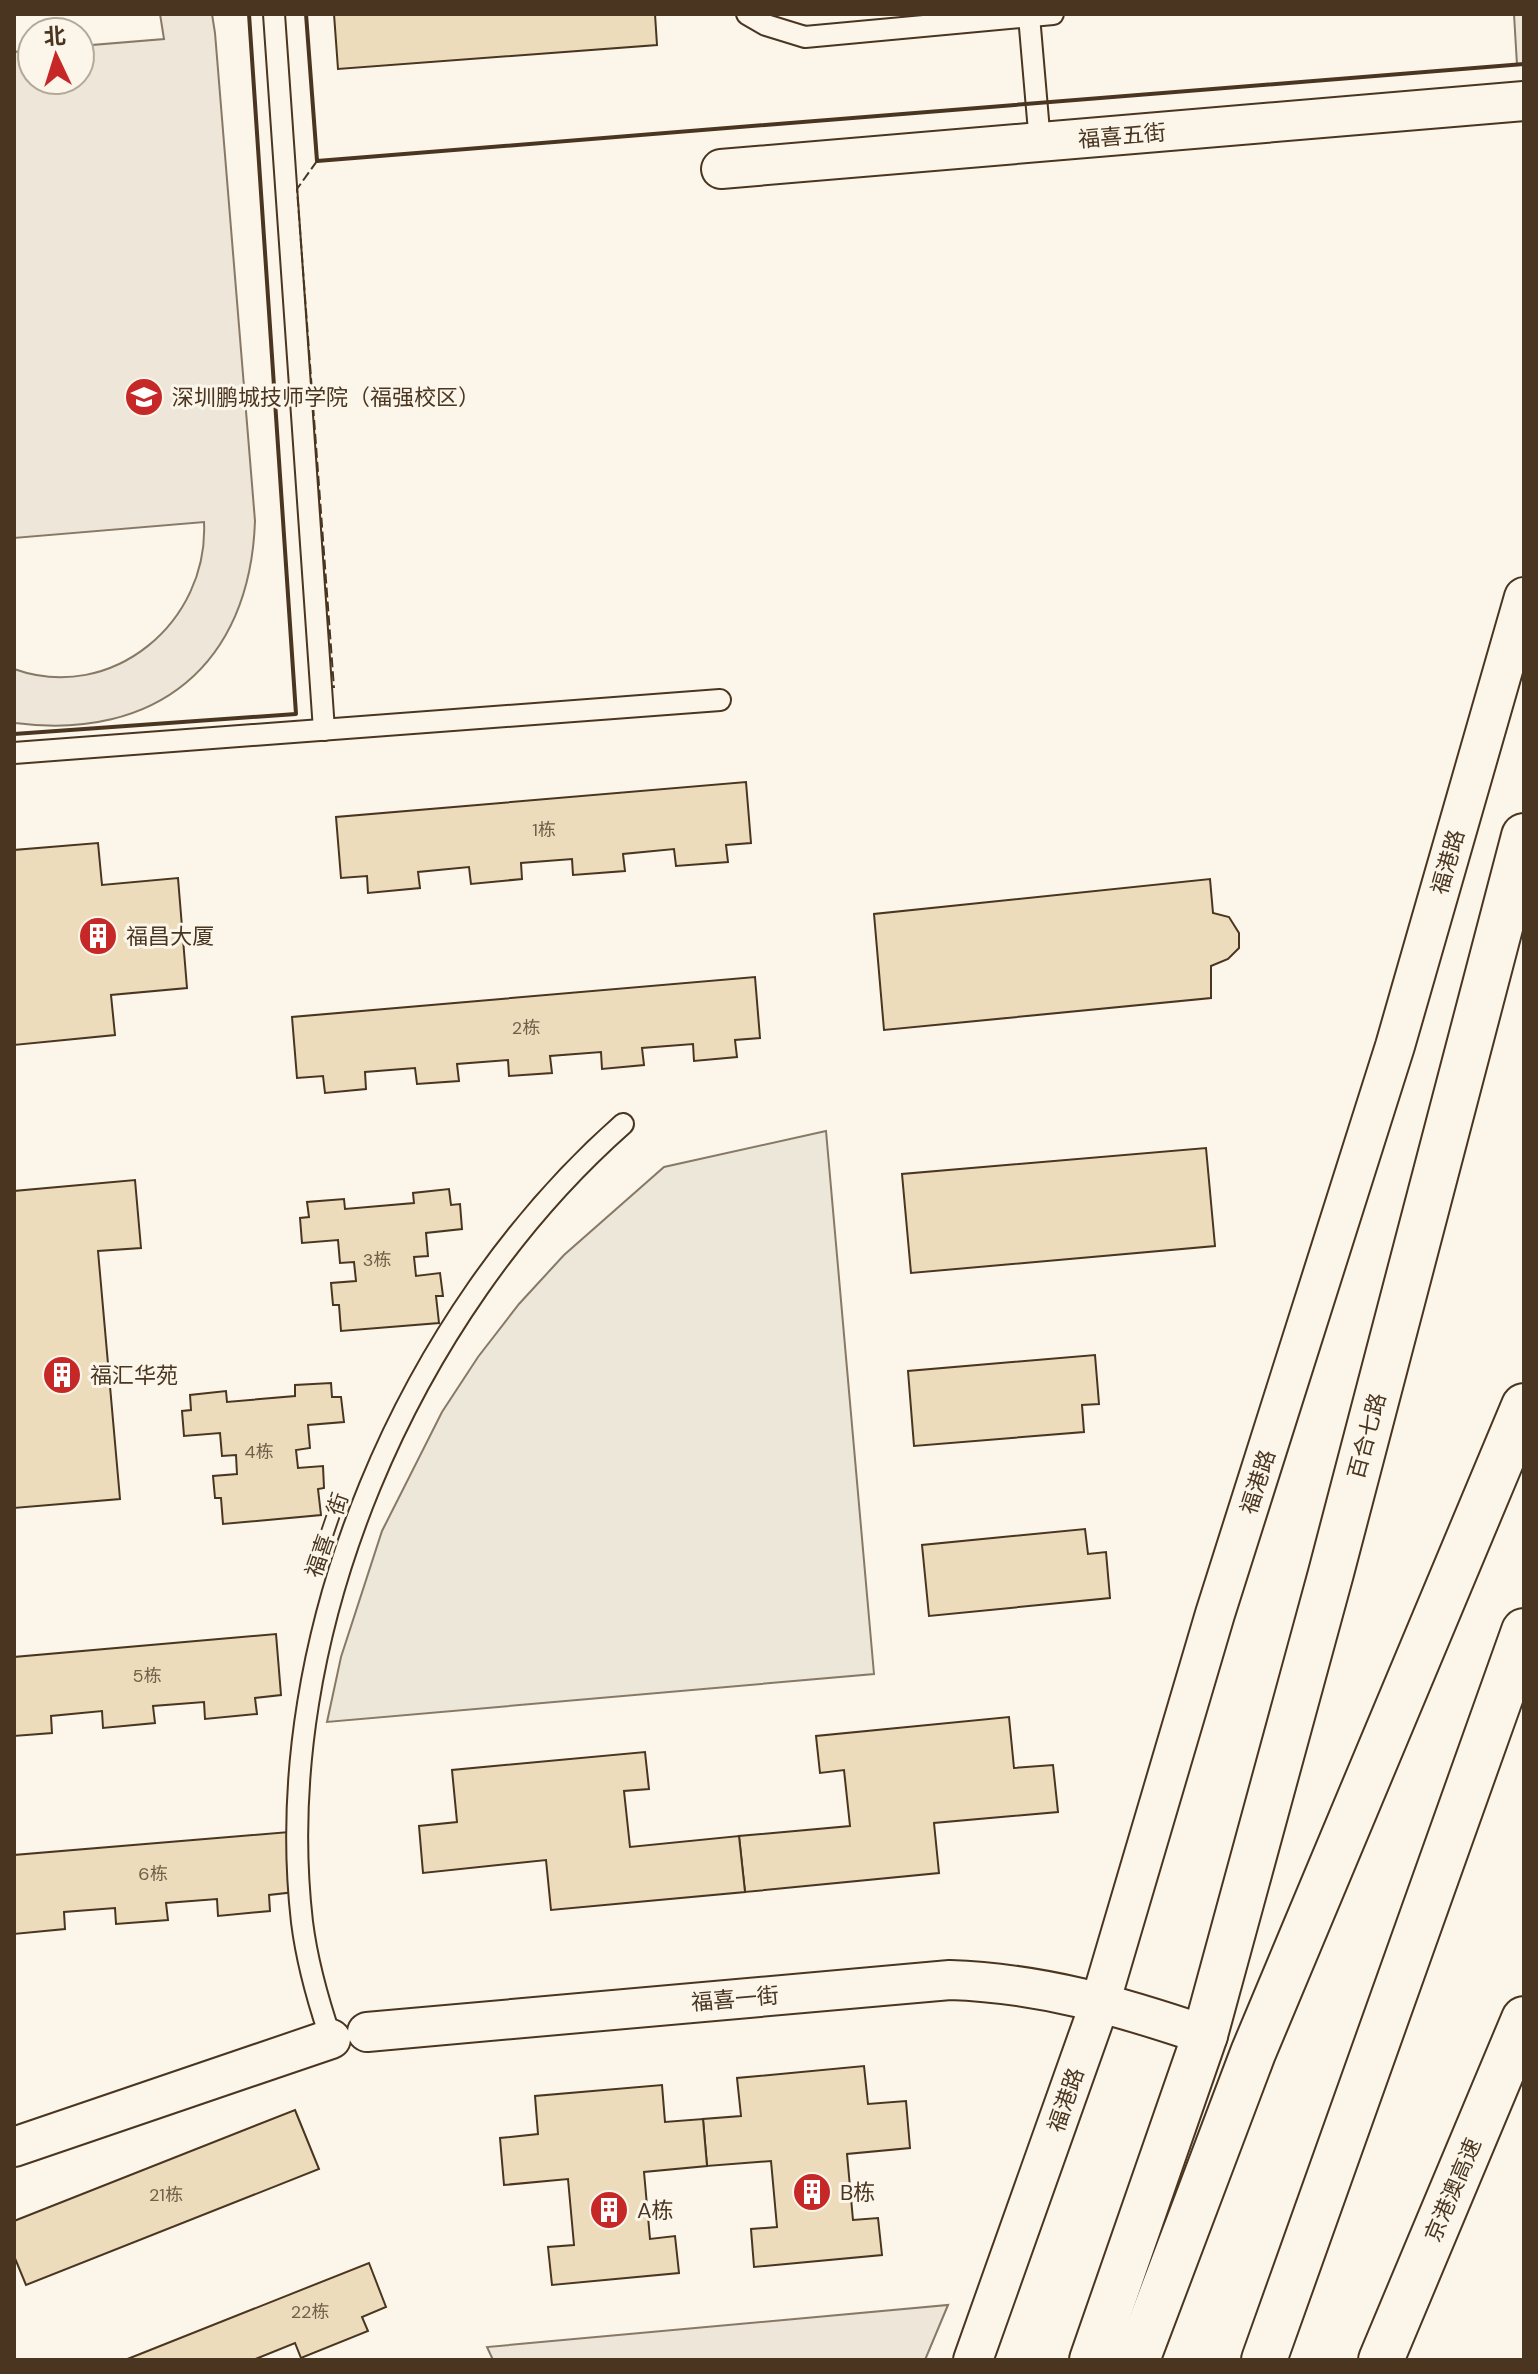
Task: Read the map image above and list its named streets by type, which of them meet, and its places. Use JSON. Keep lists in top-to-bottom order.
{
  "streets": {
    "main road": ["百合七路", "京港澳高速"],
    "street": ["福喜五街", "福港路", "福喜一街"],
    "lane": ["福喜二街"]
  },
  "crossings": [
    ["福港路", "福喜一街"],
    ["百合七路", "福喜一街"],
    ["福喜二街", "福喜一街"]
  ],
  "places": {
    "school or university": ["深圳鹏城技师学院（福强校区）"],
    "building": [
      "福昌大厦",
      "福汇华苑",
      "B栋",
      "A栋"
    ]
  },
  "house_numbers": [
    "1栋",
    "2栋",
    "3栋",
    "4栋",
    "5栋",
    "6栋",
    "21栋",
    "22栋"
  ],
  "north": "top"
}
